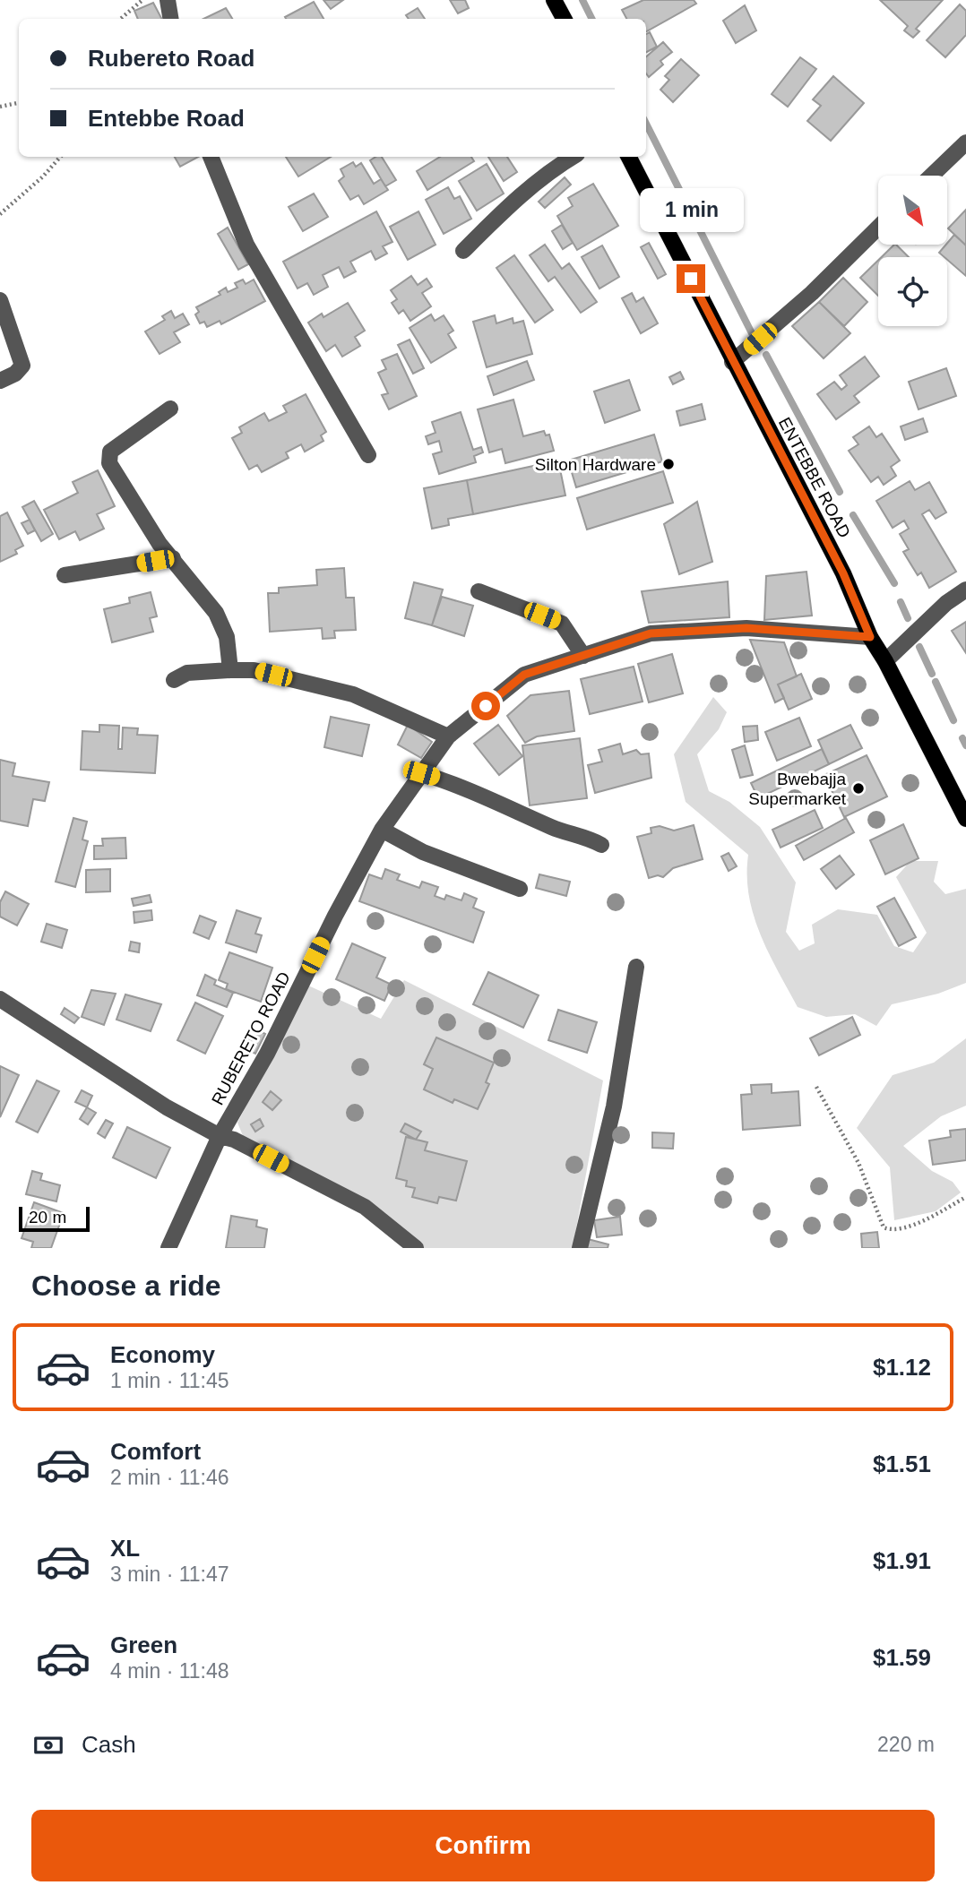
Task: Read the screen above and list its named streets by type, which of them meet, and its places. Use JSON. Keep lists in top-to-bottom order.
{
  "streets": {
    "main road": ["ENTEBBE ROAD"],
    "street": ["RUBERETO ROAD"]
  },
  "crossings": [
    ["ENTEBBE ROAD", "RUBERETO ROAD"]
  ],
  "places": ["Silton Hardware", "Bwebajja Supermarket"],
  "scale_bar": "20 m",
  "north": "bottom right",
  "page": {
    "banner": ["Rubereto Road", "Entebbe Road"],
    "bubble": "1 min",
    "scale": "20 m",
    "heading": "Choose a ride",
    "list": [
      {
        "name": "Economy",
        "note": "1 min · 11:45",
        "value": "$1.12"
      },
      {
        "name": "Comfort",
        "note": "2 min · 11:46",
        "value": "$1.51"
      },
      {
        "name": "XL",
        "note": "3 min · 11:47",
        "value": "$1.91"
      },
      {
        "name": "Green",
        "note": "4 min · 11:48",
        "value": "$1.59"
      }
    ],
    "pay": ["Cash", "220 m"],
    "buttons": "Confirm"
  }
}
